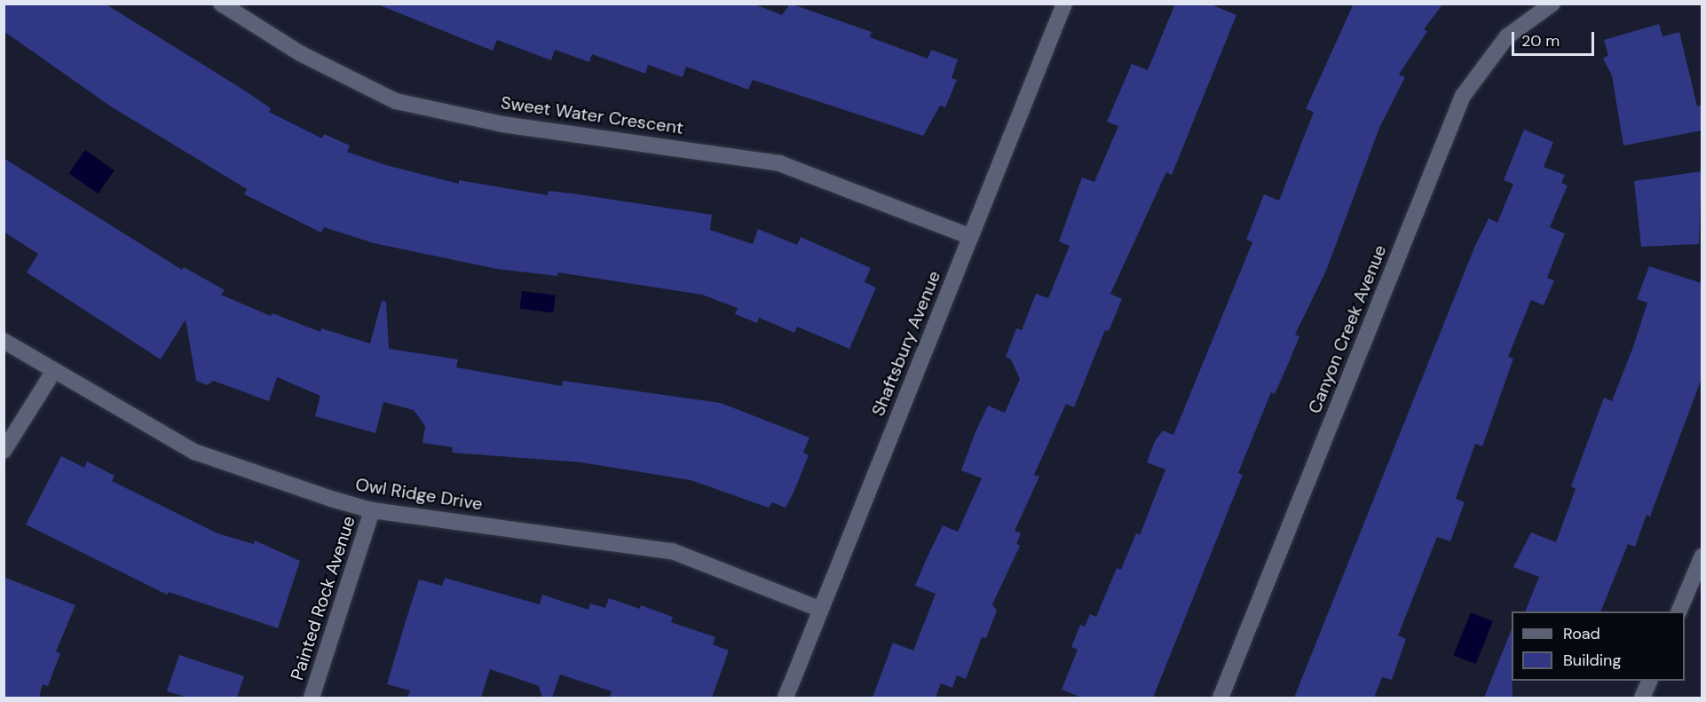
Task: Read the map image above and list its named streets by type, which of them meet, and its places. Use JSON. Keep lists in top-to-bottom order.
{
  "streets": {
    "street": [
      "Sweet Water Crescent",
      "Canyon Creek Avenue",
      "Shaftsbury Avenue",
      "Owl Ridge Drive",
      "Painted Rock Avenue"
    ]
  },
  "crossings": [
    ["Sweet Water Crescent", "Shaftsbury Avenue"],
    ["Shaftsbury Avenue", "Owl Ridge Drive"],
    ["Owl Ridge Drive", "Painted Rock Avenue"]
  ],
  "legend": ["Road", "Building"],
  "scale_bar": "20 m"
}
